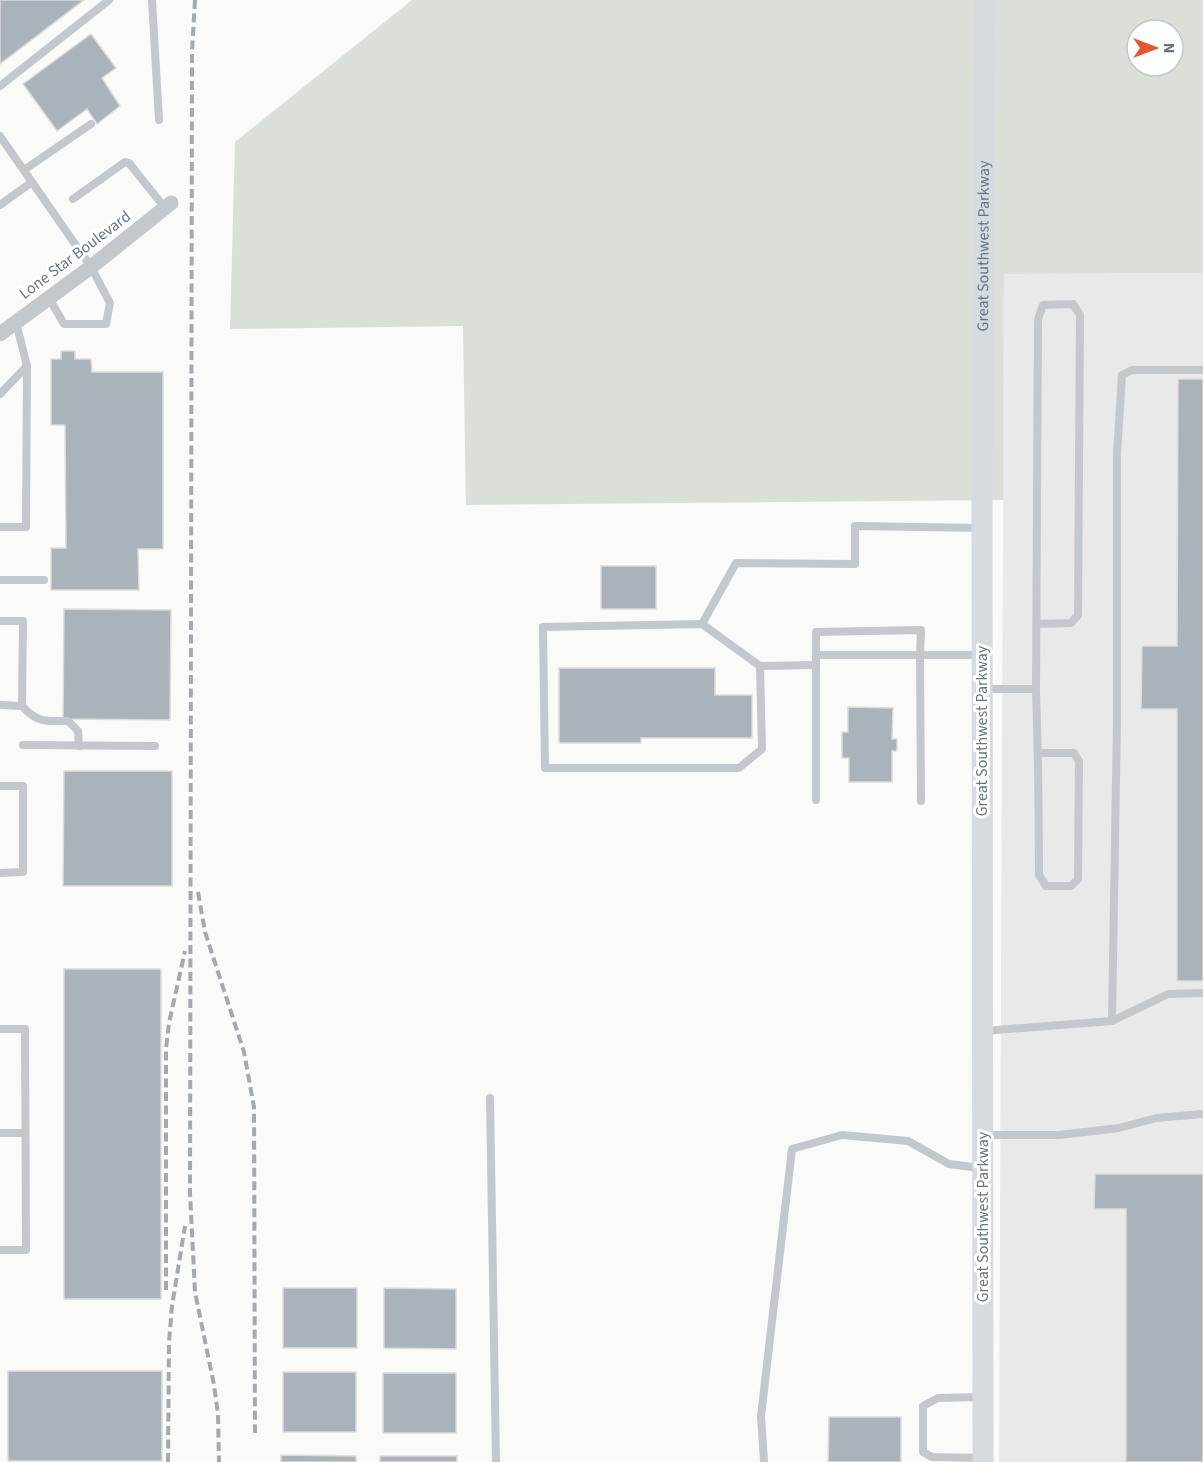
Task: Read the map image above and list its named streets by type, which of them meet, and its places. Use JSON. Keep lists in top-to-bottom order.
{
  "streets": {
    "street": ["Great Southwest Parkway", "Lone Star Boulevard"]
  },
  "north": "right"
}
